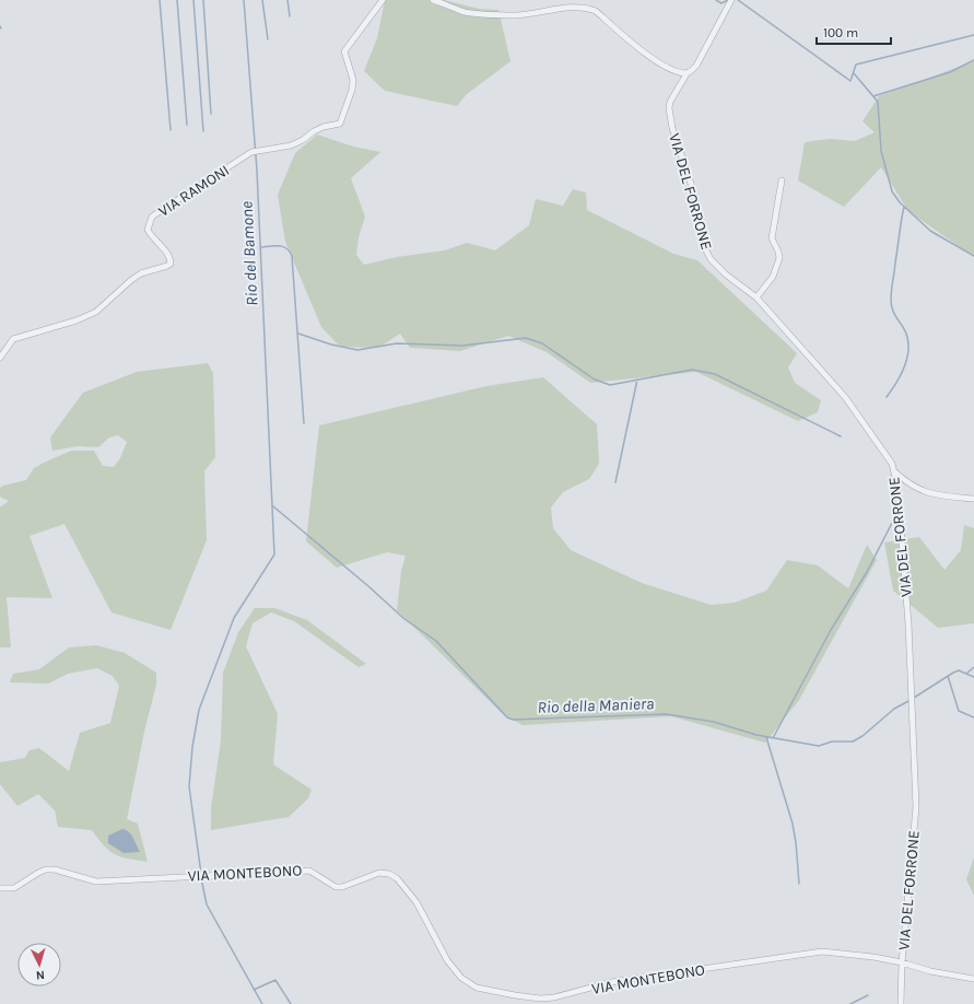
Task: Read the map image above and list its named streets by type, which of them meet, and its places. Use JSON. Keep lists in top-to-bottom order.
{
  "streets": {
    "street": ["VIA RAMONI", "VIA DEL FORRONE", "VIA MONTEBONO"]
  },
  "crossings": [
    ["VIA DEL FORRONE", "VIA MONTEBONO"]
  ],
  "water": ["Rio del Bamone", "Rio della Maniera"],
  "scale_bar": "100 m",
  "north": "bottom"
}
